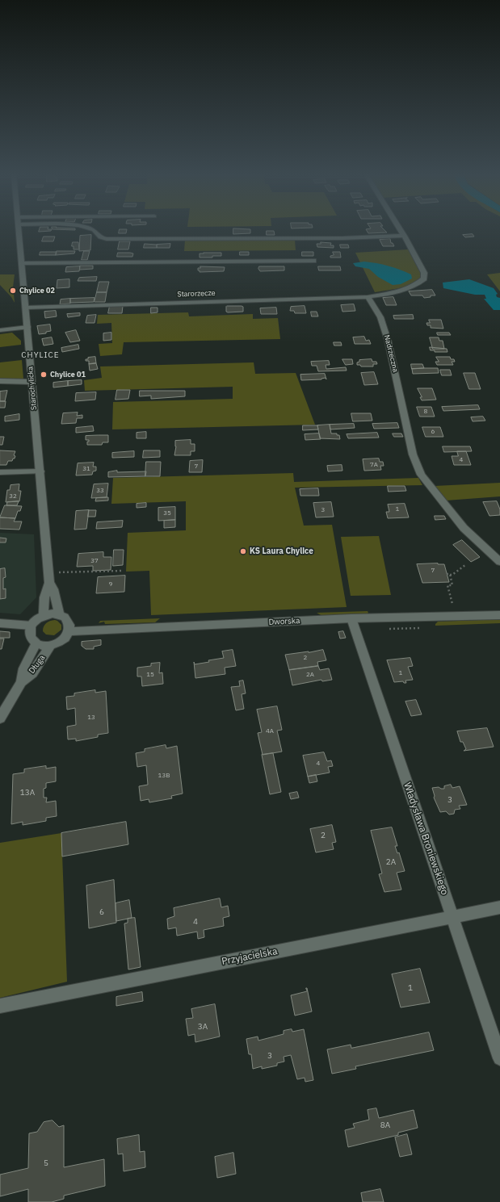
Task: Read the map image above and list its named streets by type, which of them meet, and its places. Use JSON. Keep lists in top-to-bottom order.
{
  "streets": {
    "street": [
      "Starorzecze",
      "Nadrzeczna",
      "Starochylicka",
      "Dworska",
      "Długa",
      "Władysława Broniewskiego",
      "Przyjacielska"
    ]
  },
  "crossings": [
    ["Starorzecze", "Nadrzeczna"],
    ["Starorzecze", "Starochylicka"],
    ["Starochylicka", "Dworska"],
    ["Starochylicka", "Długa"],
    ["Dworska", "Długa"],
    ["Dworska", "Władysława Broniewskiego"],
    ["Władysława Broniewskiego", "Przyjacielska"]
  ],
  "districts": ["CHYLICE"],
  "places": ["Chylice 02", "Chylice 01", "KS Laura Chylice"],
  "house_numbers": [
    "8",
    "6",
    "4",
    "7A",
    "7",
    "31",
    "33",
    "32",
    "1",
    "3",
    "35",
    "37",
    "7",
    "9",
    "2",
    "1",
    "15",
    "2A",
    "13",
    "4A",
    "4",
    "13B",
    "13A",
    "3",
    "2",
    "2A",
    "6",
    "4",
    "1",
    "3A",
    "3",
    "8A",
    "5"
  ]
}
